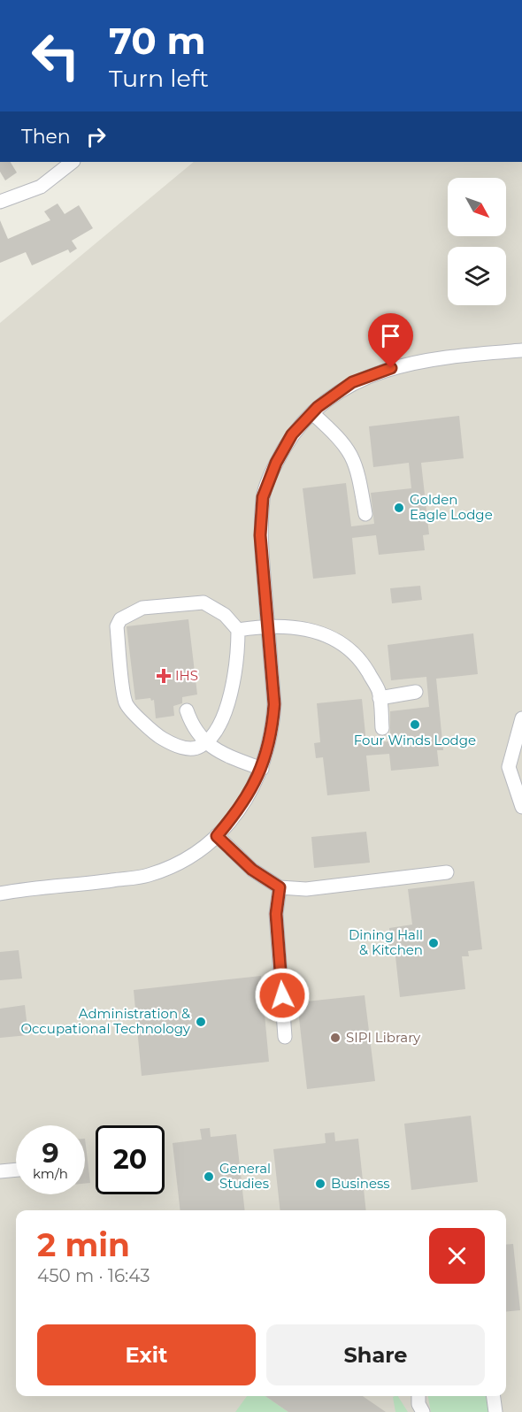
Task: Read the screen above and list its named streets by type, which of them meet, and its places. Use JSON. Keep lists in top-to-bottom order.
{
  "places": {
    "other": [
      "Golden Eagle Lodge",
      "Four Winds Lodge",
      "Dining Hall & Kitchen",
      "Administration & Occupational Technology",
      "SIPI Library",
      "General Studies",
      "Business"
    ],
    "health": ["IHS"]
  },
  "north": "bottom right",
  "page": {
    "turn": ["70 m", "Turn left"],
    "then": "Then",
    "speed": "9 km/h",
    "limit": "20",
    "heading": ["2 min", "450 m · 16:43"],
    "buttons": ["Exit", "Share"]
  }
}
